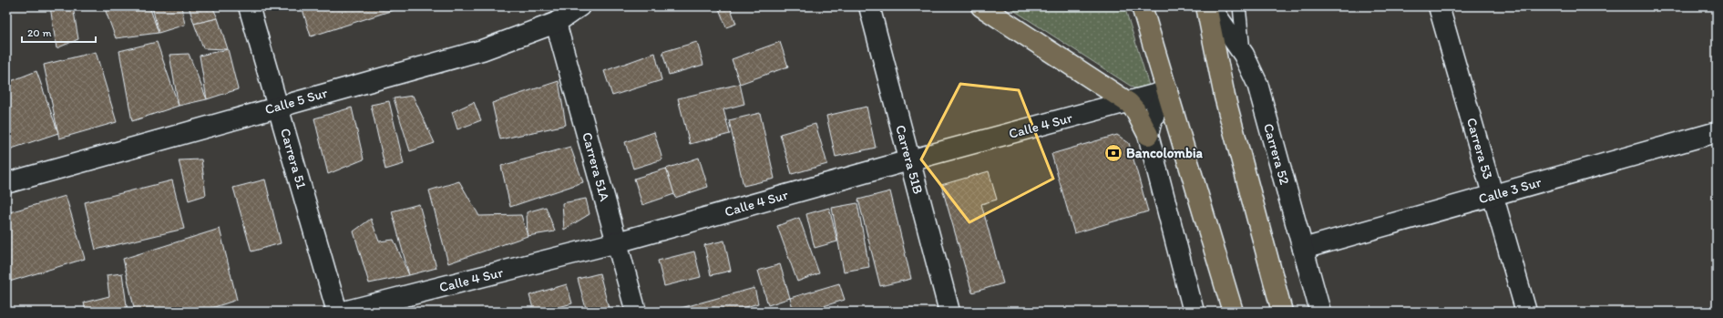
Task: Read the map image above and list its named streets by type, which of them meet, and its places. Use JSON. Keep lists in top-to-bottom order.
{
  "streets": {
    "street": [
      "Calle 5 Sur",
      "Calle 4 Sur",
      "Carrera 53",
      "Carrera 52",
      "Carrera 51",
      "Carrera 51B",
      "Carrera 51A",
      "Calle 3 Sur"
    ]
  },
  "crossings": [
    ["Calle 5 Sur", "Carrera 51"],
    ["Calle 5 Sur", "Carrera 51A"],
    ["Calle 4 Sur", "Carrera 51B"],
    ["Calle 4 Sur", "Carrera 51A"],
    ["Carrera 53", "Calle 3 Sur"],
    ["Carrera 52", "Calle 3 Sur"]
  ],
  "places": {
    "bank": ["Bancolombia"]
  },
  "scale_bar": "20 m"
}
